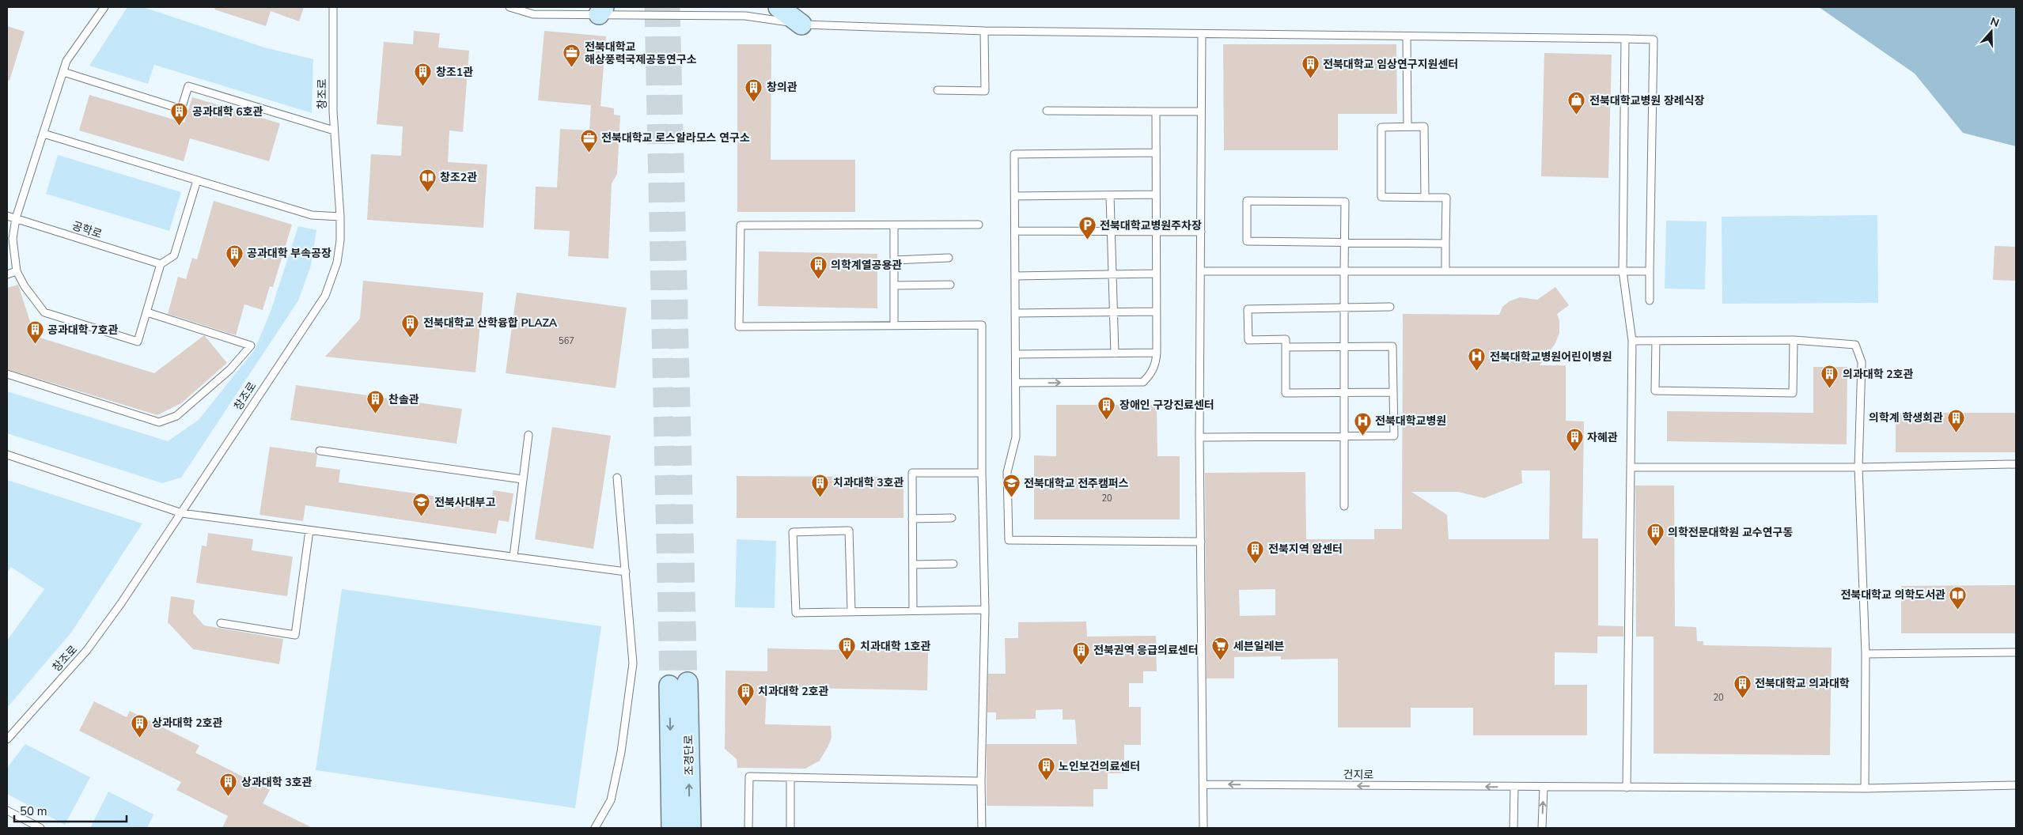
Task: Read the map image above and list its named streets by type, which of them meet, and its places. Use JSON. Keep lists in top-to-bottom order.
{
  "streets": {
    "street": ["조경단로"],
    "lane": ["창조로", "공학로", "건지로"]
  },
  "one_way": ["건지로"],
  "places": {
    "office": ["전북대학교 해상풍력국제공동연구소", "전북대학교 로스알라모스 연구소"],
    "building": [
      "전북대학교 임상연구지원센터",
      "창조1관",
      "창의관",
      "공과대학 6호관",
      "공과대학 부속공장",
      "의학계열공용관",
      "전북대학교 산학융합 PLAZA",
      "공과대학 7호관",
      "의과대학 2호관",
      "찬솔관",
      "장애인 구강진료센터",
      "의학계 학생회관",
      "자혜관",
      "치과대학 3호관",
      "의학전문대학원 교수연구동",
      "전북지역 암센터",
      "치과대학 1호관",
      "전북권역 응급의료센터",
      "전북대학교 의과대학",
      "치과대학 2호관",
      "상과대학 2호관",
      "노인보건의료센터",
      "상과대학 3호관"
    ],
    "shop": ["전북대학교병원 장례식장"],
    "library": ["창조2관", "전북대학교 의학도서관"],
    "parking": ["전북대학교병원주차장"],
    "hospital": ["전북대학교병원어린이병원", "전북대학교병원"],
    "school or university": ["전북대학교 전주캠퍼스", "전북사대부고"],
    "supermarket": ["세븐일레븐"]
  },
  "house_numbers": ["567", "20", "20"],
  "scale_bar": "50 m",
  "north": "top"
}
